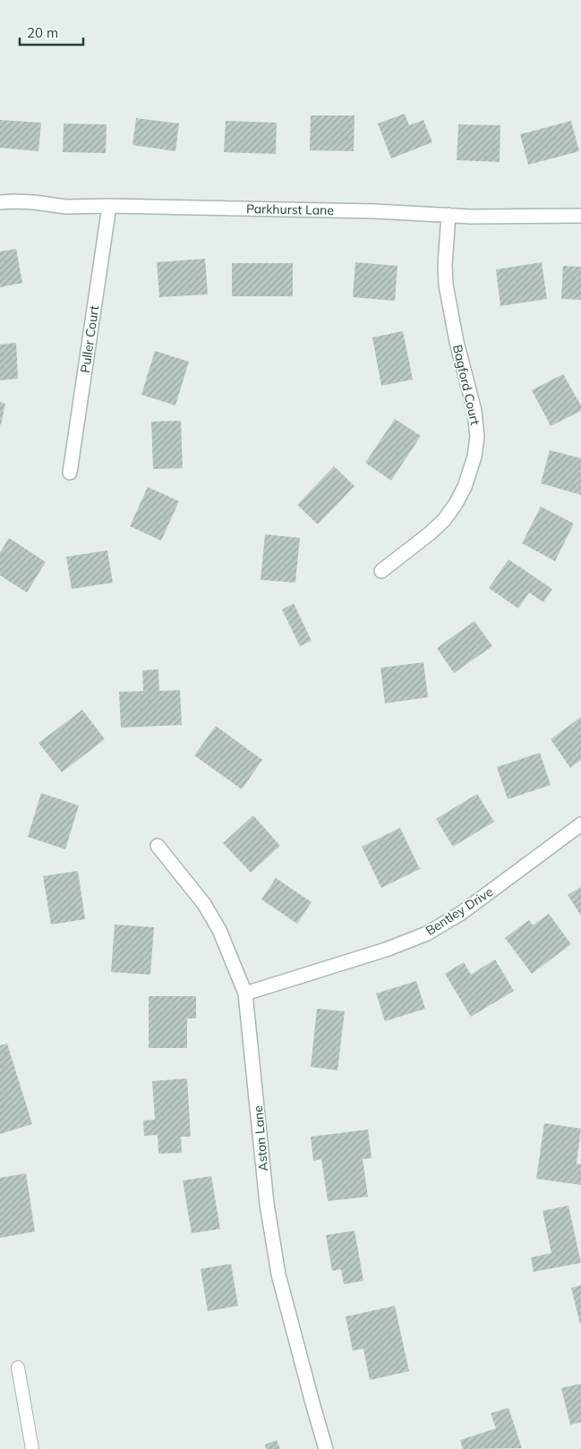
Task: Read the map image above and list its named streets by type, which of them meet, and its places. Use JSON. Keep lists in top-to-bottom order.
{
  "streets": {
    "street": [
      "Parkhurst Lane",
      "Puller Court",
      "Bagford Court",
      "Bentley Drive",
      "Aston Lane"
    ]
  },
  "crossings": [
    ["Parkhurst Lane", "Puller Court"],
    ["Parkhurst Lane", "Bagford Court"],
    ["Bentley Drive", "Aston Lane"]
  ],
  "scale_bar": "20 m"
}
